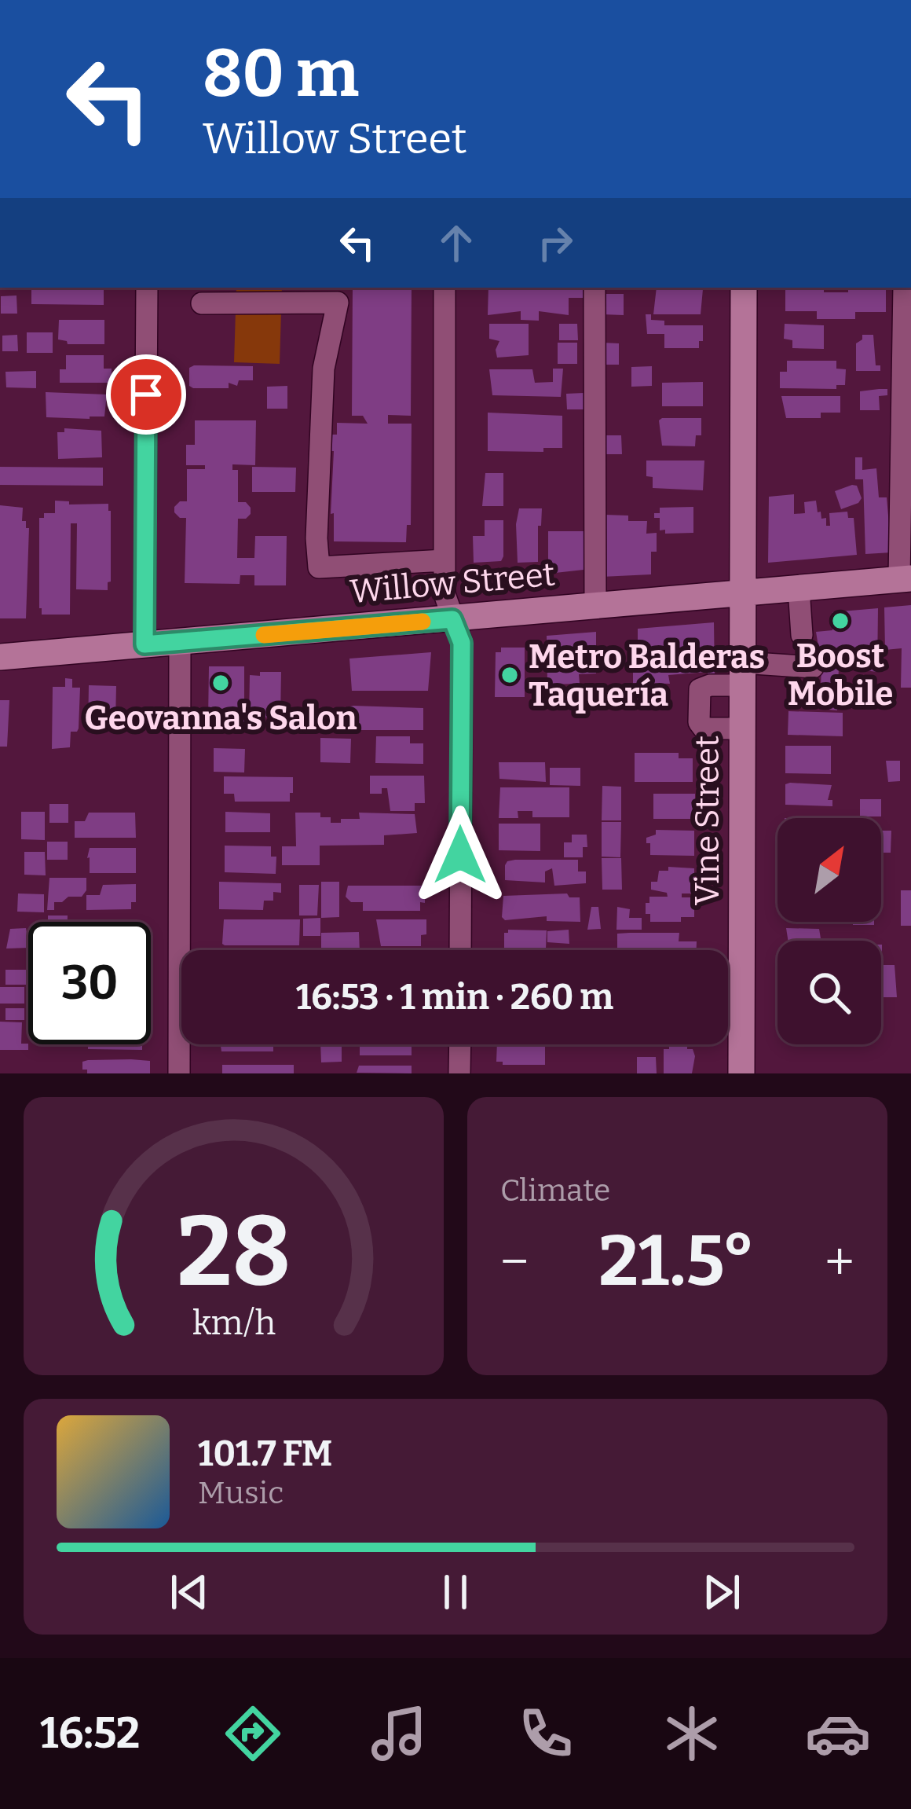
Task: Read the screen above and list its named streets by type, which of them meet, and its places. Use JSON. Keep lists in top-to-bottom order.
{
  "streets": {
    "main road": ["Willow Street", "Vine Street"]
  },
  "crossings": [
    ["Willow Street", "Vine Street"]
  ],
  "places": ["Boost Mobile", "Metro Balderas Taquería", "Geovanna's Salon"],
  "north": "top right",
  "page": {
    "turn": ["80 m", "Willow Street"],
    "limit": "30",
    "trip": "16:53 · 1 min · 260 m",
    "tile": "Climate",
    "heat": ["−", "21.5°", "+"],
    "song": ["101.7 FM", "Music"],
    "tabs": "16:52",
    "gauge": ["28", "km/h"]
  }
}
